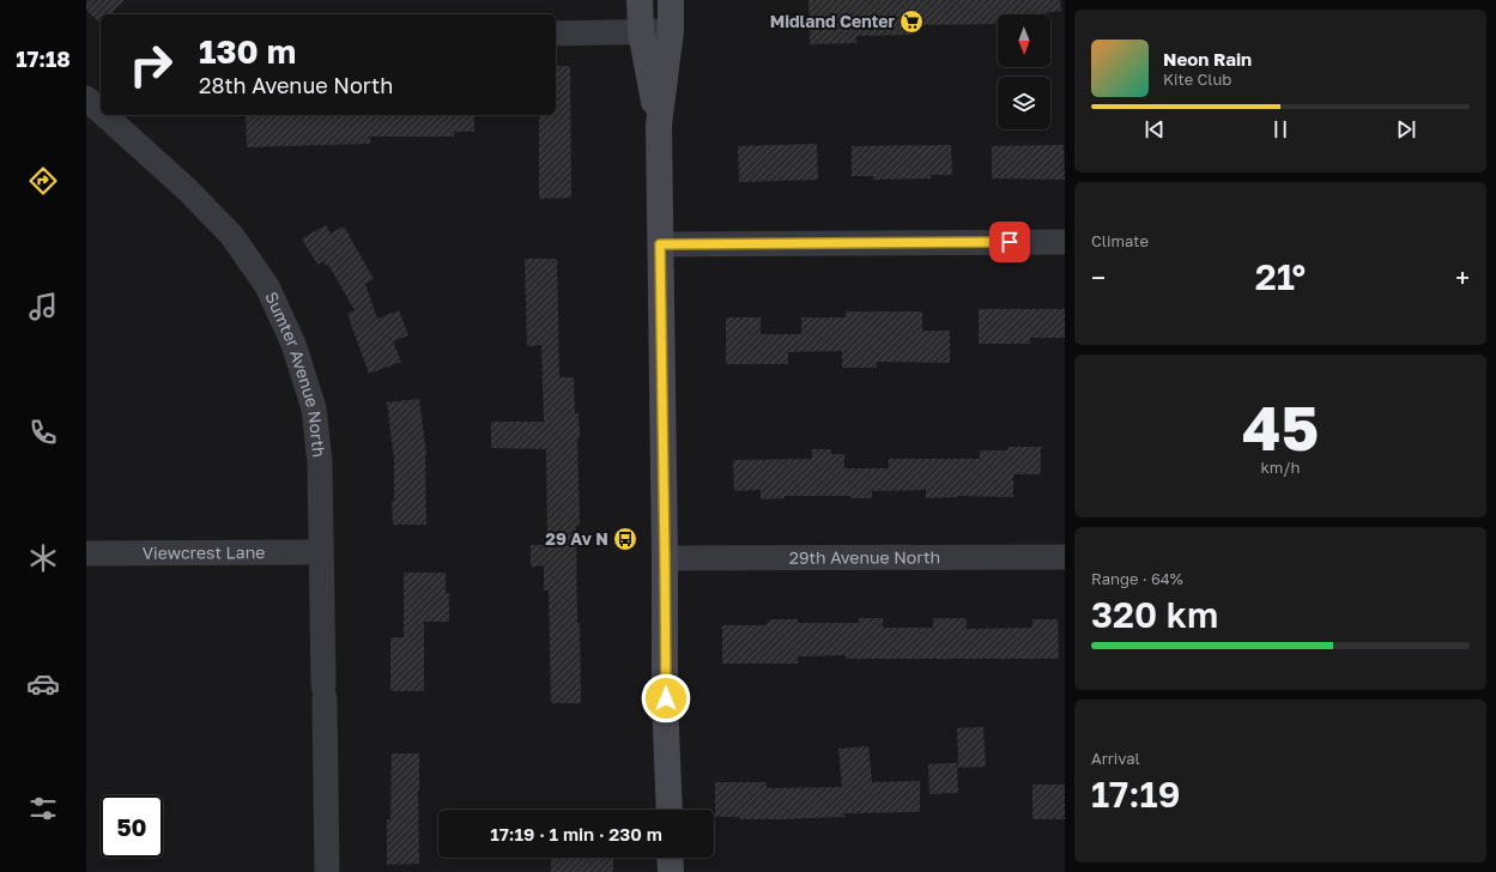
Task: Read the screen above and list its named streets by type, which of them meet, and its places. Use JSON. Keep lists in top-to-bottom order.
{
  "streets": {
    "street": ["Sumter Avenue North", "Viewcrest Lane", "29th Avenue North"]
  },
  "crossings": [
    ["Sumter Avenue North", "Viewcrest Lane"]
  ],
  "places": {
    "supermarket": ["Midland Center"],
    "bus stop": ["29 Av N"]
  },
  "north": "bottom",
  "page": {
    "tabs": "17:18",
    "turn": ["130 m", "28th Avenue North"],
    "song": ["Neon Rain", "Kite Club"],
    "tile": [
      "Climate",
      ["45", "km/h"],
      ["Range · 64%", "320 km"],
      ["Arrival", "17:19"]
    ],
    "heat": ["−", "21°", "+"],
    "limit": "50",
    "trip": "17:19 · 1 min · 230 m"
  }
}
